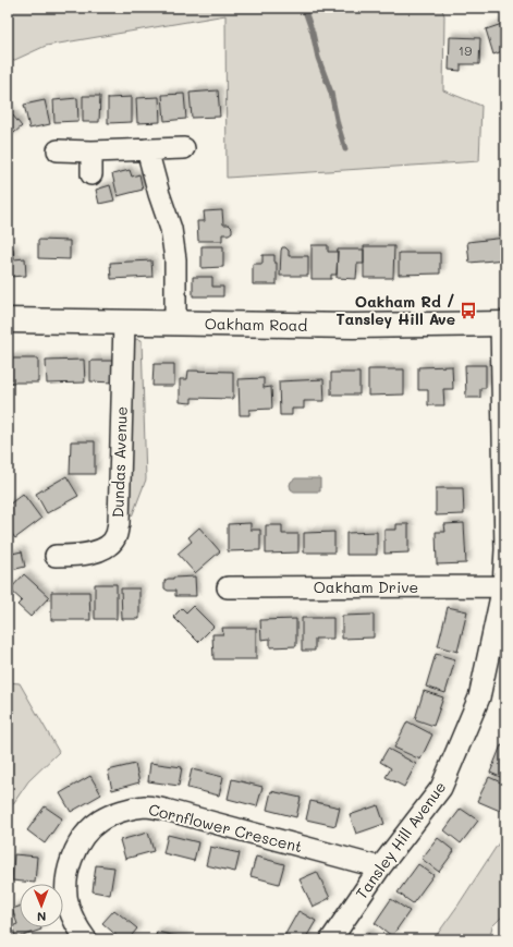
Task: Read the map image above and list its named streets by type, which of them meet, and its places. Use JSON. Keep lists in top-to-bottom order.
{
  "streets": {
    "street": [
      "Oakham Road",
      "Dundas Avenue",
      "Oakham Drive",
      "Cornflower Crescent",
      "Tansley Hill Avenue"
    ]
  },
  "crossings": [
    ["Oakham Road", "Dundas Avenue"],
    ["Oakham Road", "Tansley Hill Avenue"],
    ["Oakham Drive", "Tansley Hill Avenue"],
    ["Cornflower Crescent", "Tansley Hill Avenue"]
  ],
  "places": {
    "bus stop": ["Oakham Rd / Tansley Hill Ave"]
  },
  "house_numbers": ["19"],
  "north": "bottom"
}
